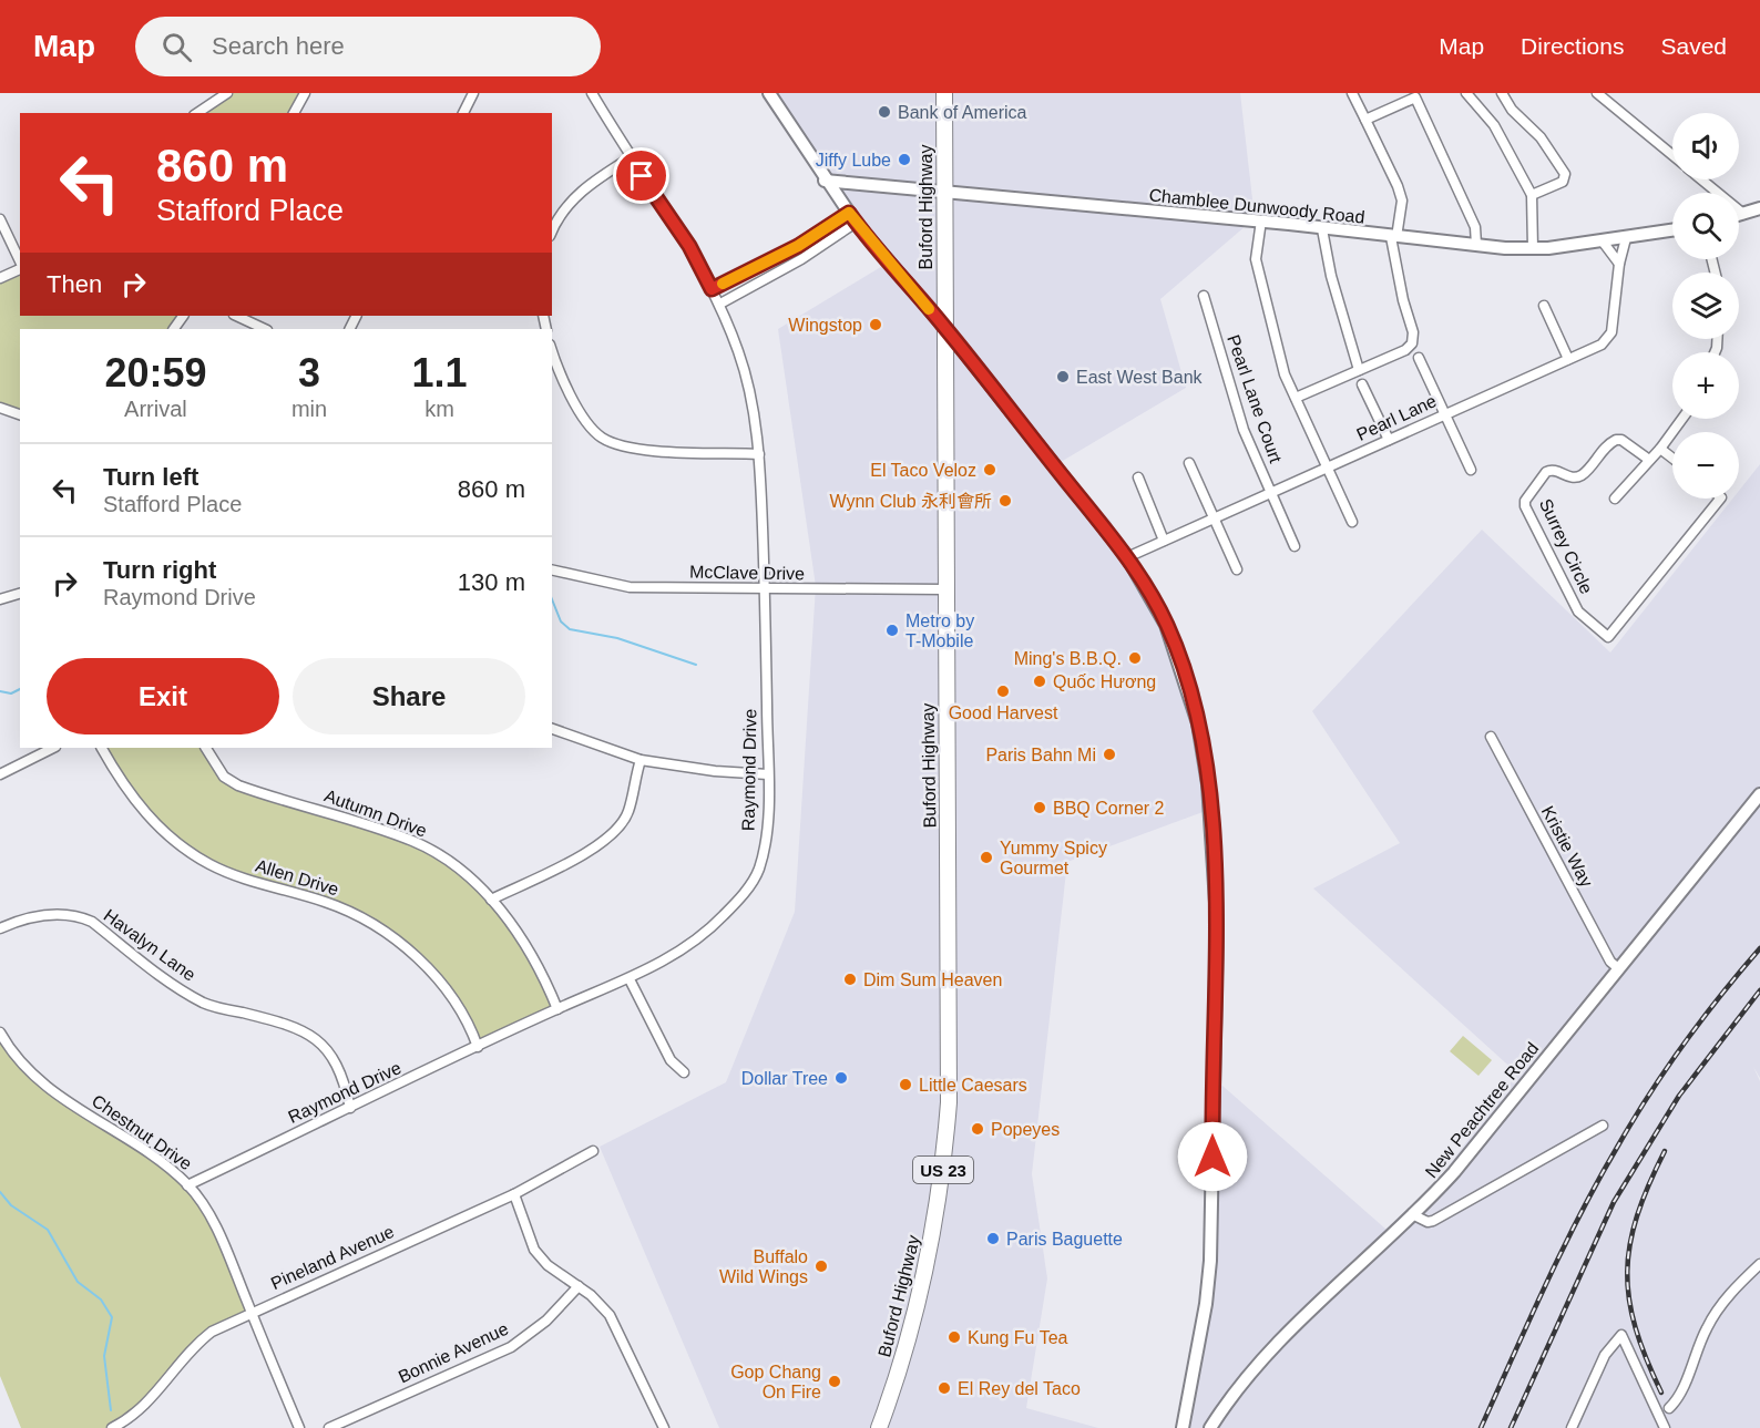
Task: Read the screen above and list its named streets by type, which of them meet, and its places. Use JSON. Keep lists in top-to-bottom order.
{
  "streets": {
    "main road": ["Buford Highway", "US 23"],
    "street": [
      "Chamblee Dunwoody Road",
      "Pearl Lane Court",
      "Pearl Lane",
      "Surrey Circle",
      "McClave Drive",
      "Raymond Drive",
      "Autumn Drive",
      "Kristie Way",
      "Allen Drive",
      "Havalyn Lane",
      "New Peachtree Road",
      "Chestnut Drive",
      "Pineland Avenue",
      "Bonnie Avenue"
    ]
  },
  "crossings": [
    ["Chamblee Dunwoody Road", "Buford Highway"],
    ["Chamblee Dunwoody Road", "Pearl Lane"],
    ["Buford Highway", "McClave Drive"],
    ["Pearl Lane Court", "Pearl Lane"],
    ["McClave Drive", "Raymond Drive"],
    ["Raymond Drive", "Autumn Drive"],
    ["Raymond Drive", "Allen Drive"],
    ["Raymond Drive", "Havalyn Lane"],
    ["Raymond Drive", "Chestnut Drive"],
    ["Kristie Way", "New Peachtree Road"],
    ["Chestnut Drive", "Pineland Avenue"]
  ],
  "places": [
    "Bank of America",
    "Jiffy Lube",
    "Wingstop",
    "East West Bank",
    "El Taco Veloz",
    "Wynn Club 永利會所",
    "Metro by T-Mobile",
    "Ming's B.B.Q.",
    "Quốc Hương",
    "Good Harvest",
    "Paris Bahn Mi",
    "BBQ Corner 2",
    "Yummy Spicy Gourmet",
    "Dim Sum Heaven",
    "Dollar Tree",
    "Little Caesars",
    "Popeyes",
    "Paris Baguette",
    "Buffalo Wild Wings",
    "Kung Fu Tea",
    "Gop Chang On Fire",
    "El Rey del Taco"
  ],
  "page": {
    "header": "Map",
    "search": "Search here",
    "nav": ["Map", "Directions", "Saved"],
    "map_buttons": ["+", "−"],
    "turn": ["860 m", "Stafford Place"],
    "then": "Then",
    "eta": [
      "20:59",
      "Arrival",
      "3",
      "min",
      "1.1",
      "km"
    ],
    "list": [
      {
        "name": "Turn left",
        "note": "Stafford Place",
        "value": "860 m"
      },
      {
        "name": "Turn right",
        "note": "Raymond Drive",
        "value": "130 m"
      }
    ],
    "buttons": ["Exit", "Share"]
  }
}
